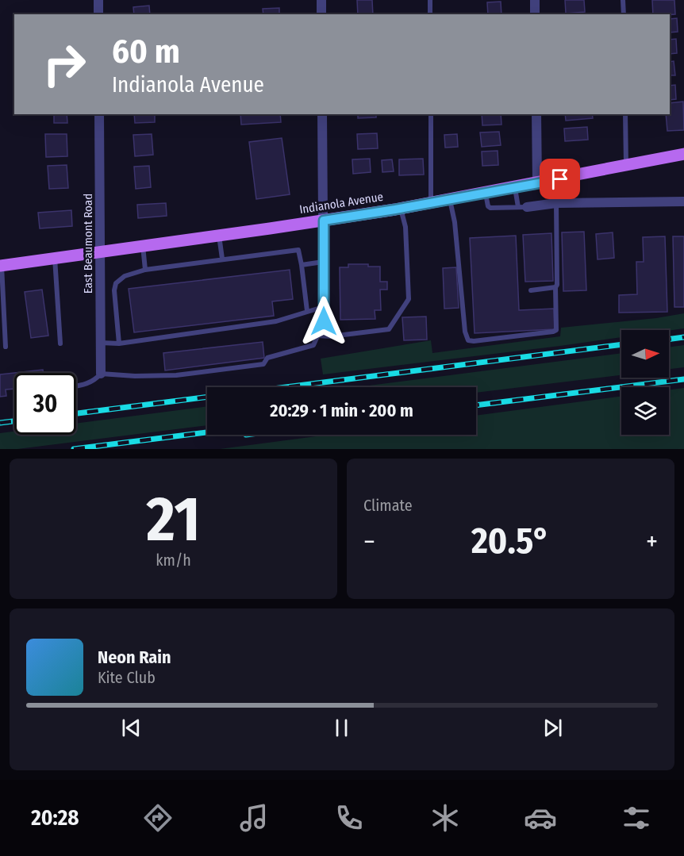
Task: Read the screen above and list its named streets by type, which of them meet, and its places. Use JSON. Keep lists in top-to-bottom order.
{
  "streets": {
    "main road": ["Indianola Avenue"],
    "street": ["East Beaumont Road"]
  },
  "crossings": [
    ["Indianola Avenue", "East Beaumont Road"]
  ],
  "north": "right",
  "page": {
    "turn": ["60 m", "Indianola Avenue"],
    "limit": "30",
    "trip": "20:29 · 1 min · 200 m",
    "tile": [
      ["21", "km/h"],
      "Climate"
    ],
    "heat": ["−", "20.5°", "+"],
    "song": ["Neon Rain", "Kite Club"],
    "tabs": "20:28"
  }
}
